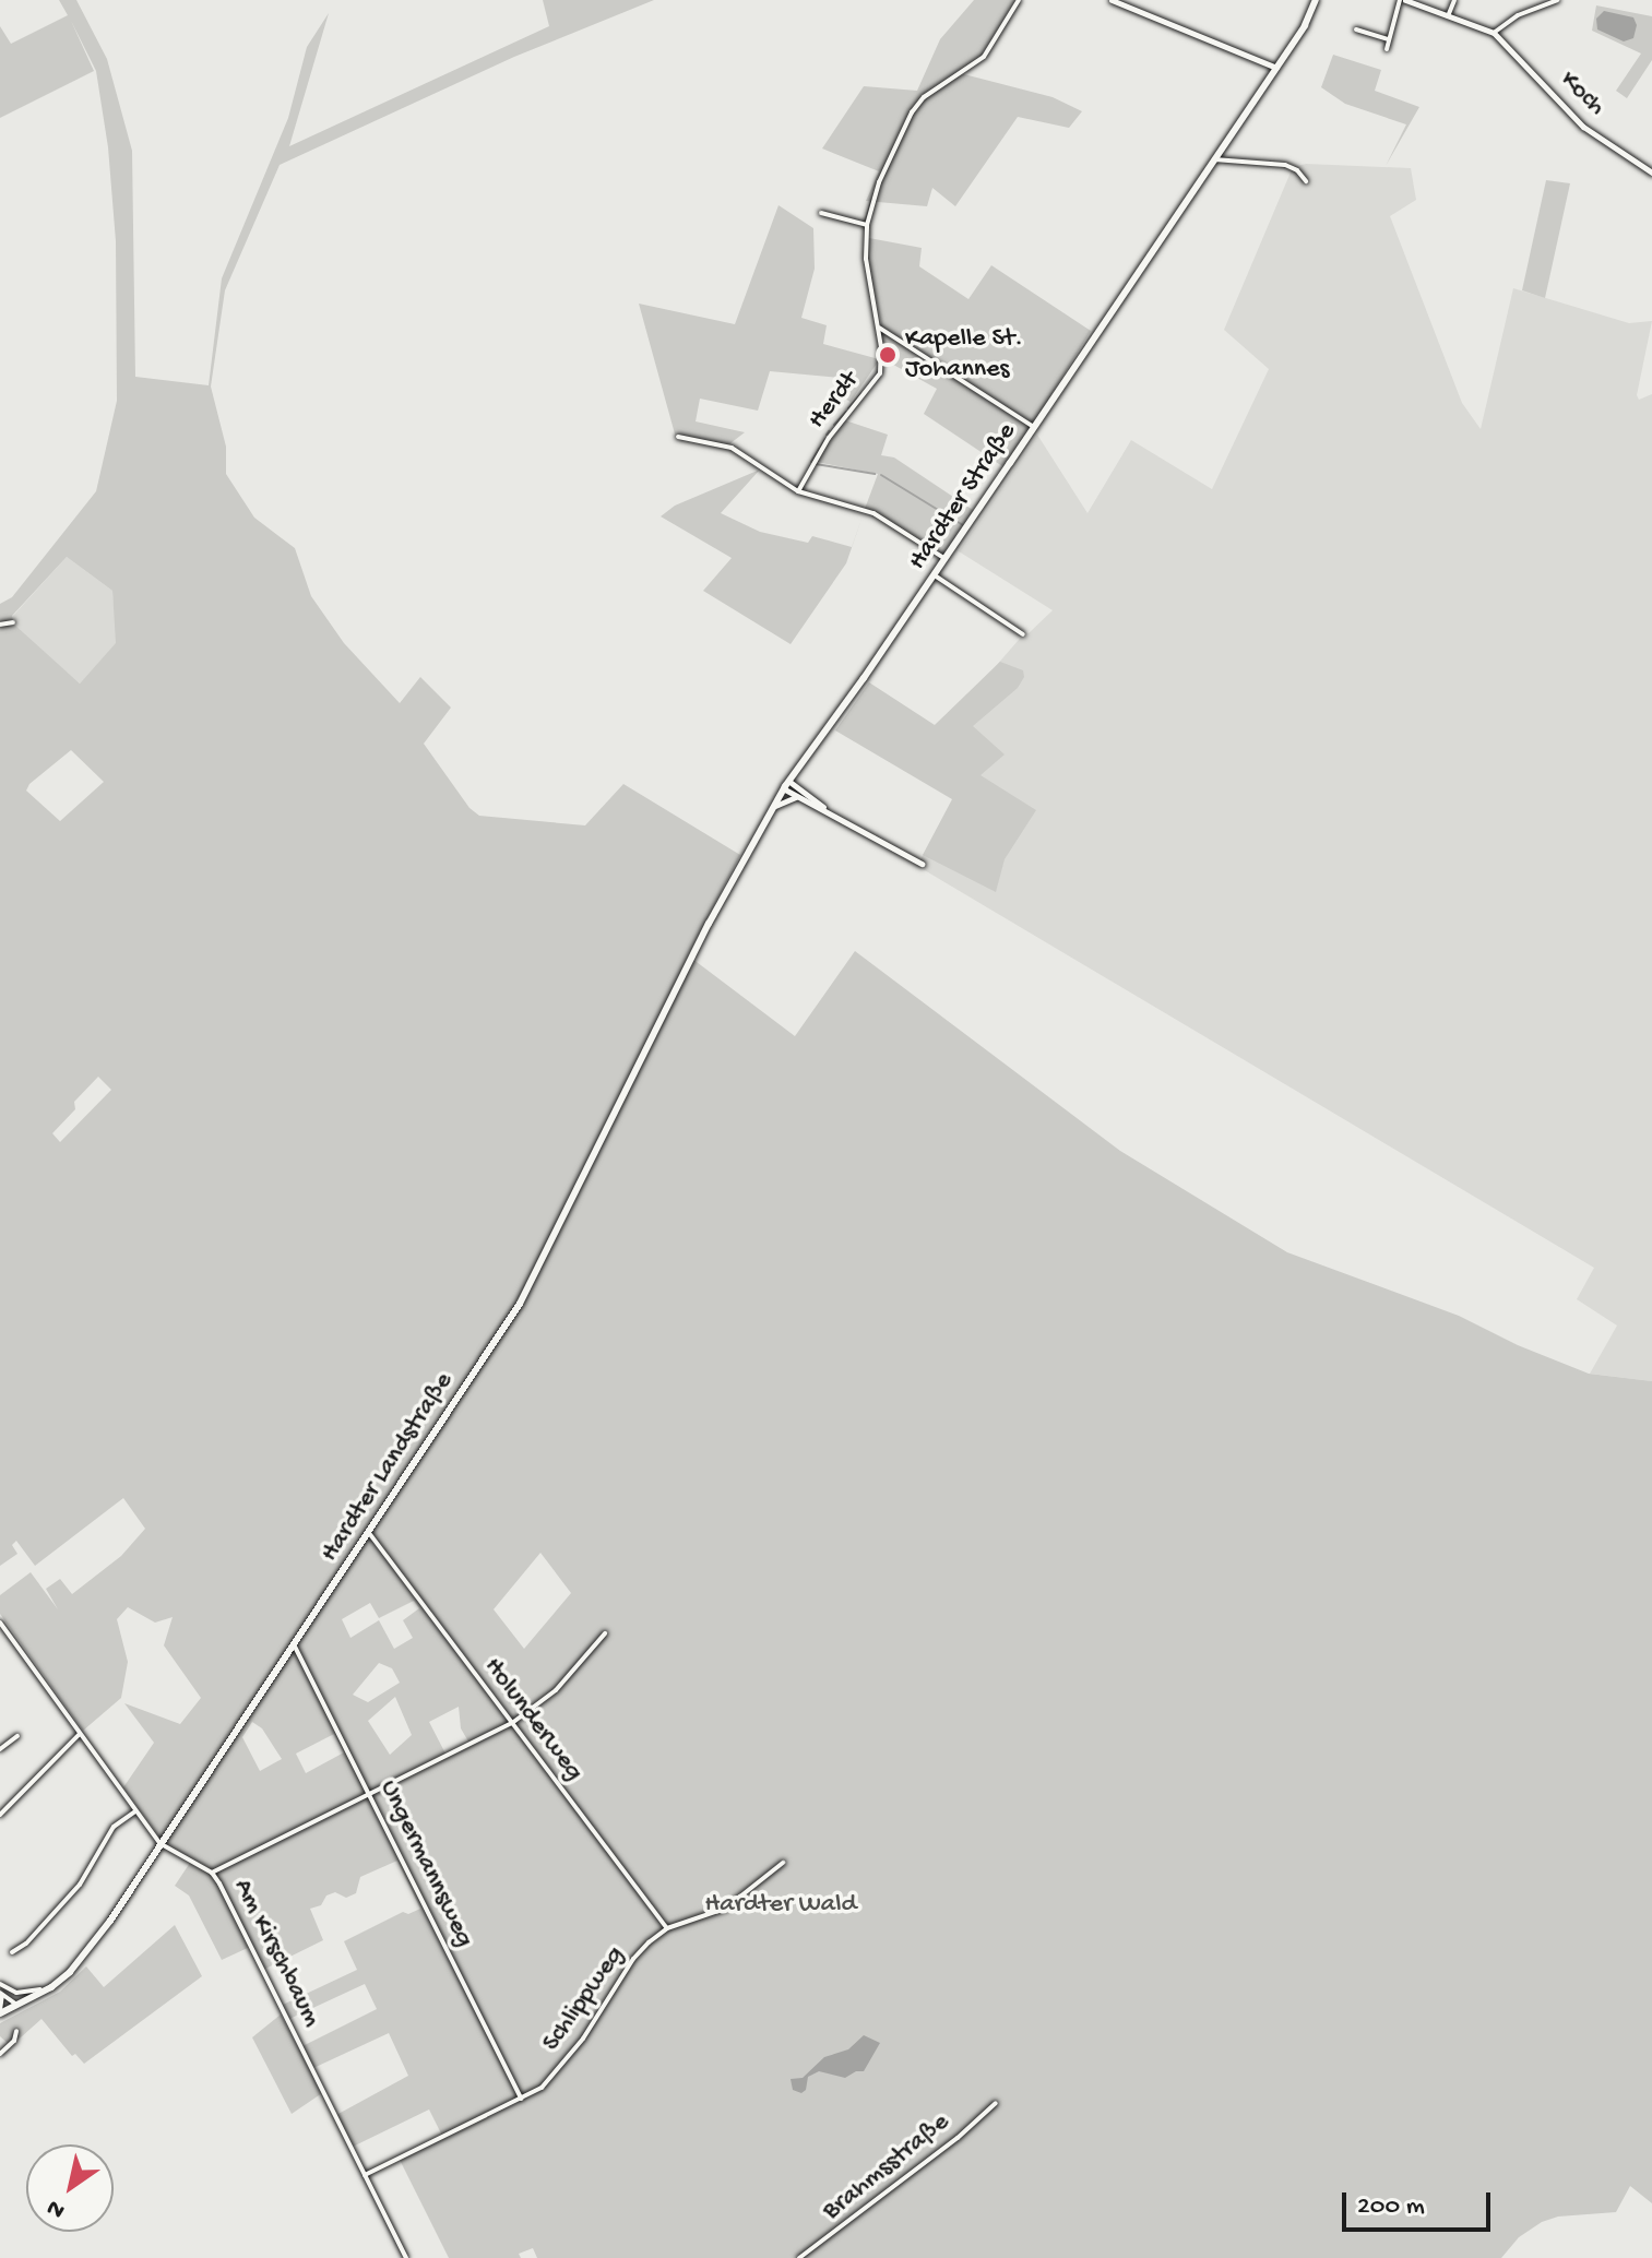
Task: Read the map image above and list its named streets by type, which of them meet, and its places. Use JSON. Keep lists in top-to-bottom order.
{
  "streets": {
    "main road": ["Hardter Straße", "Hardter Landstraße"],
    "street": [
      "Koch",
      "Herdt",
      "Holunderweg",
      "Ungermannsweg",
      "Am Kirschbaum",
      "Schlippweg",
      "Brahmsstraße"
    ]
  },
  "crossings": [
    ["Hardter Straße", "Hardter Landstraße"],
    ["Hardter Landstraße", "Holunderweg"],
    ["Hardter Landstraße", "Ungermannsweg"],
    ["Hardter Landstraße", "Am Kirschbaum"],
    ["Holunderweg", "Schlippweg"],
    ["Ungermannsweg", "Schlippweg"],
    ["Am Kirschbaum", "Schlippweg"]
  ],
  "parks": ["Hardter Wald"],
  "places": ["Kapelle St. Johannes"],
  "scale_bar": "200 m",
  "north": "bottom left"
}
